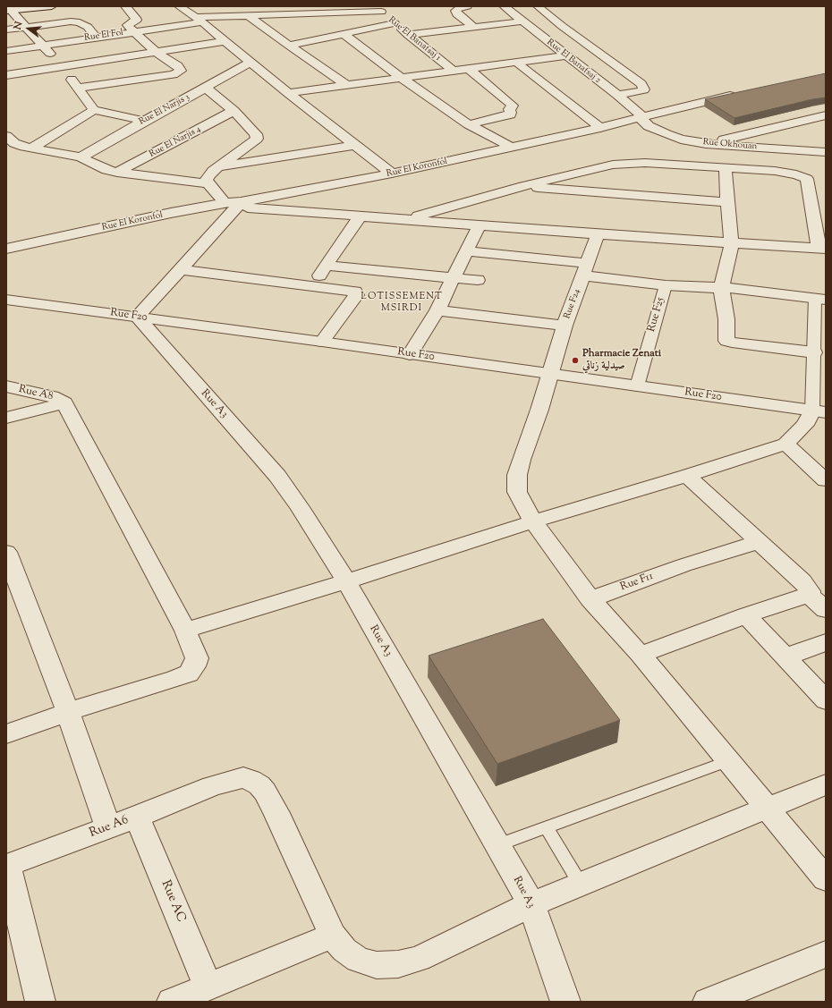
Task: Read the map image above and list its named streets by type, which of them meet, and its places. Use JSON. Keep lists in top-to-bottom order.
{
  "streets": {
    "street": [
      "Rue El Fol",
      "Rue El Banafsaj 1",
      "Rue El Banafsaj 2",
      "Rue El Narjis 3",
      "Rue El Narjis 4",
      "Rue Okhouan",
      "Rue El Koronfol",
      "Rue F24",
      "Rue F25",
      "Rue F20",
      "Rue A8",
      "Rue A3",
      "Rue F11",
      "Rue A6",
      "Rue AC"
    ]
  },
  "crossings": [
    ["Rue El Fol", "Rue El Banafsaj 1"],
    ["Rue El Banafsaj 2", "Rue Okhouan"],
    ["Rue El Banafsaj 2", "Rue El Koronfol"],
    ["Rue Okhouan", "Rue El Koronfol"],
    ["Rue F24", "Rue F20"],
    ["Rue F24", "Rue F11"],
    ["Rue F24", "Rue A6"],
    ["Rue F25", "Rue F20"],
    ["Rue F20", "Rue A3"],
    ["Rue A3", "Rue A6"],
    ["Rue A6", "Rue AC"]
  ],
  "districts": ["LOTISSEMENT MSIRDI"],
  "places": ["Pharmacie Zenati صيدلية زناتي"],
  "north": "left"
}
